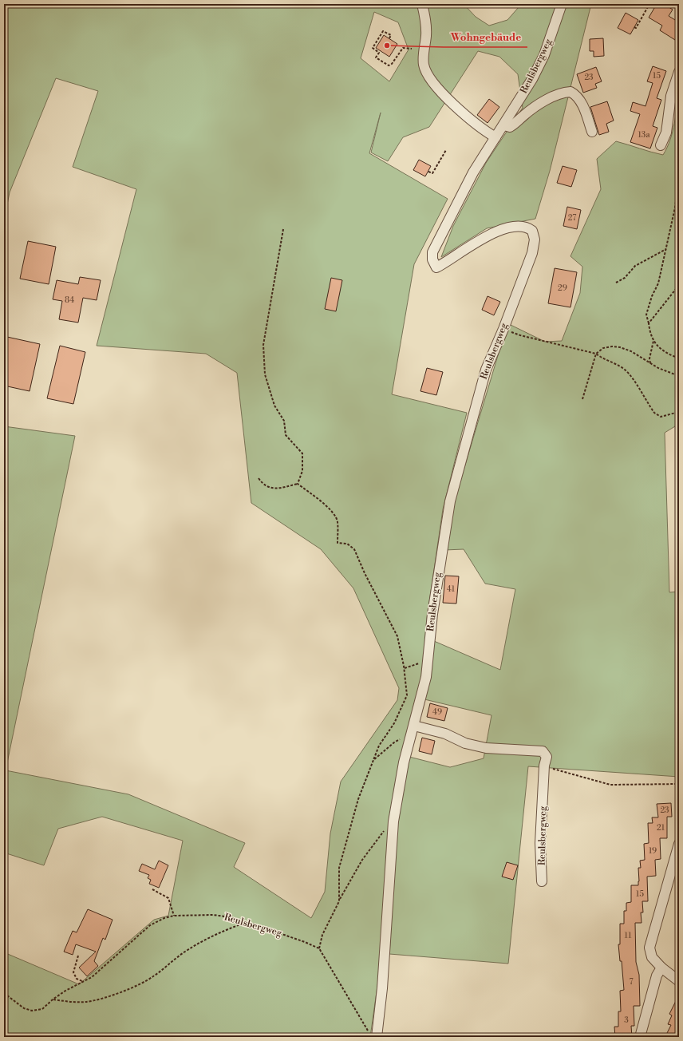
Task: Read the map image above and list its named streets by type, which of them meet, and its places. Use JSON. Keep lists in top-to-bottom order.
{
  "streets": {
    "street": ["Reulsbergweg"]
  },
  "places": ["Wohngebäude"],
  "house_numbers": [
    "15",
    "23",
    "13a",
    "27",
    "29",
    "84",
    "41",
    "49",
    "23",
    "21",
    "19",
    "15",
    "11",
    "7",
    "3"
  ]
}
